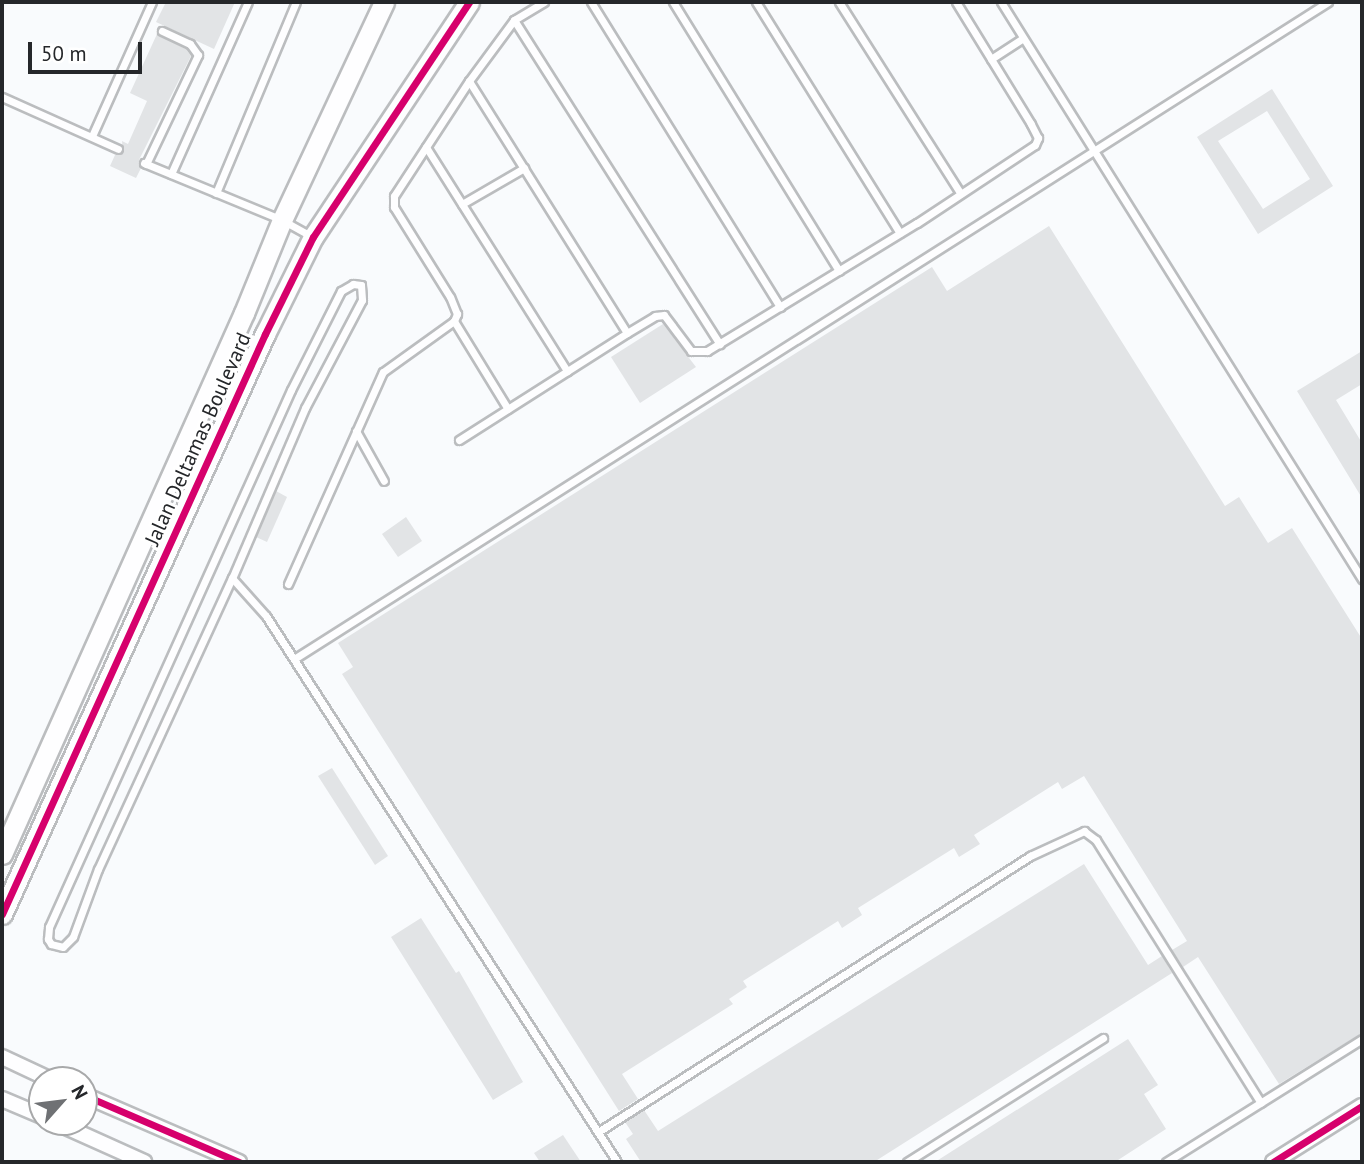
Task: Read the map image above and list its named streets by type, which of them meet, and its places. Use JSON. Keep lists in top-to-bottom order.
{
  "streets": {
    "street": ["Jalan Deltamas Boulevard"]
  },
  "scale_bar": "50 m",
  "north": "top right"
}
